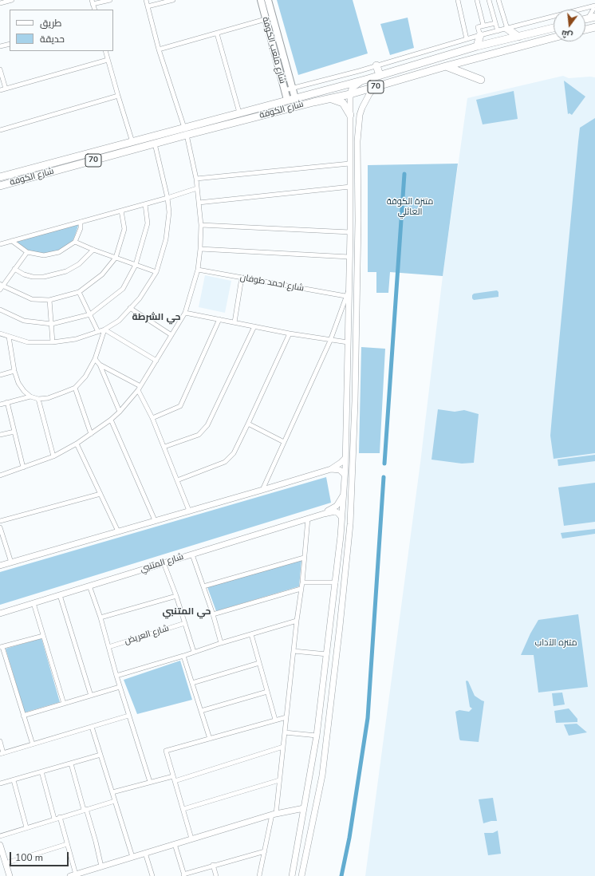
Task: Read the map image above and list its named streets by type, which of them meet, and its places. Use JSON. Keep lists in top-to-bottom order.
{
  "streets": {
    "highway": ["70", "شارع الكوفة"],
    "main road": ["شارع ملعب الكوفة", "شارع المتنبي"],
    "street": ["شارع احمد طوفان", "شارع العريض"]
  },
  "crossings": [
    ["شارع ملعب الكوفة", "شارع الكوفة"]
  ],
  "districts": ["حي الشرطة", "حي المتنبي"],
  "parks": ["متنزة الكوفة العائلي", "متنزه الآداب"],
  "legend": ["طريق", "حديقة"],
  "scale_bar": "100 m",
  "north": "bottom"
}
